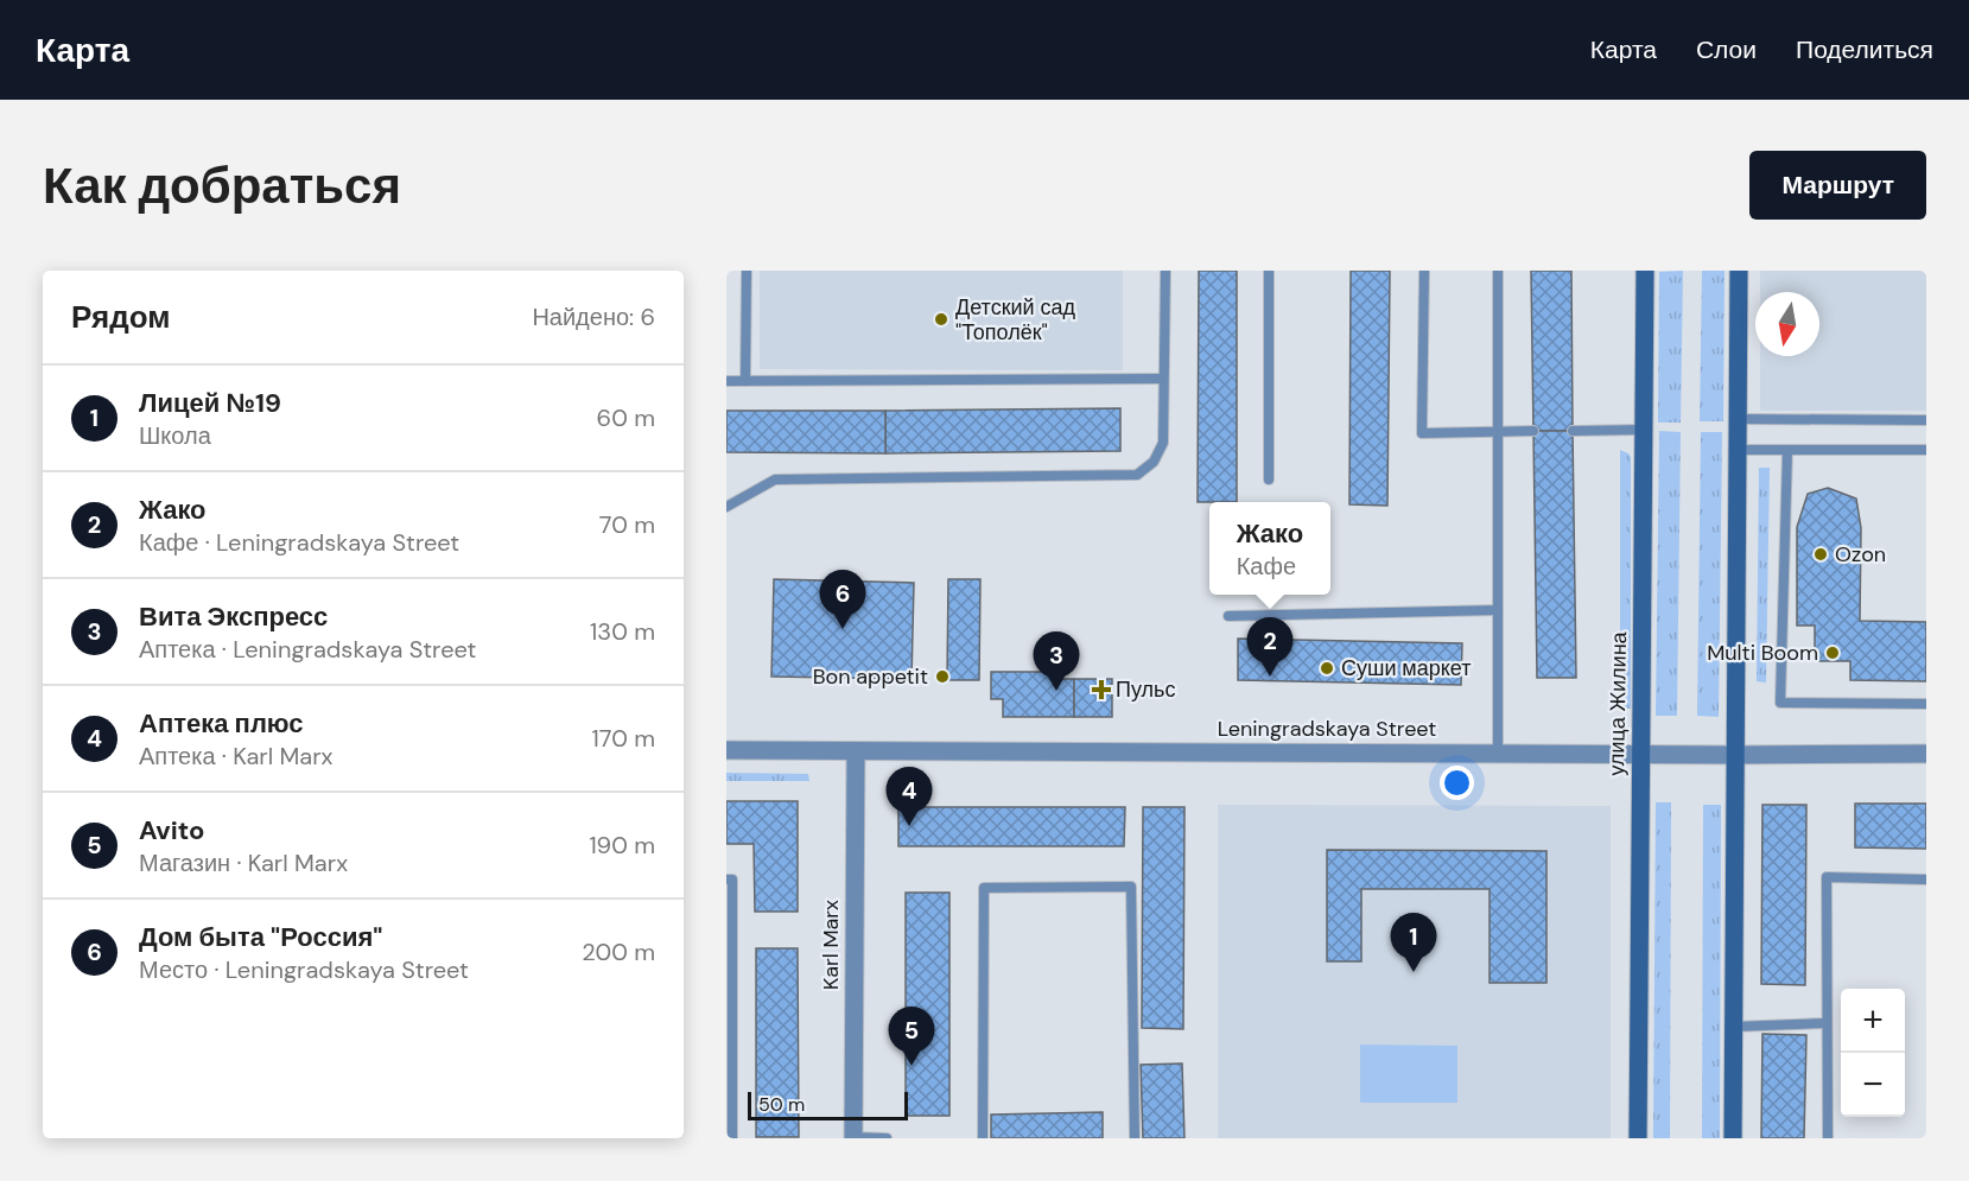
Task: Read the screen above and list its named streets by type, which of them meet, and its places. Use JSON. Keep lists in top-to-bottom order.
{
  "streets": {
    "main road": ["улица Жилина"],
    "street": ["Leningradskaya Street", "Karl Marx"]
  },
  "crossings": [
    ["улица Жилина", "Leningradskaya Street"],
    ["Leningradskaya Street", "Karl Marx"]
  ],
  "places": {
    "other": [
      "Детский сад \"Тополёк\"",
      "Ozon",
      "Multi Boom",
      "Суши маркет",
      "Bon appetit"
    ],
    "health": ["Пульс"]
  },
  "scale_bar": "50 m",
  "north": "bottom",
  "page": {
    "header": "Карта",
    "nav": ["Карта", "Слои", "Поделиться"],
    "buttons": "Маршрут",
    "title": "Как добраться",
    "heading": ["Рядом", "Найдено: 6"],
    "list": [
      {
        "mark": "1",
        "name": "Лицей №19",
        "note": "Школа",
        "value": "60 m"
      },
      {
        "mark": "2",
        "name": "Жако",
        "note": "Кафе · Leningradskaya Street",
        "value": "70 m"
      },
      {
        "mark": "3",
        "name": "Вита Экспресс",
        "note": "Аптека · Leningradskaya Street",
        "value": "130 m"
      },
      {
        "mark": "4",
        "name": "Аптека плюс",
        "note": "Аптека · Karl Marx",
        "value": "170 m"
      },
      {
        "mark": "5",
        "name": "Avito",
        "note": "Магазин · Karl Marx",
        "value": "190 m"
      },
      {
        "mark": "6",
        "name": "Дом быта \"Россия\"",
        "note": "Место · Leningradskaya Street",
        "value": "200 m"
      }
    ],
    "popup": ["Жако", "Кафе"],
    "pins": [
      "6",
      "2",
      "3",
      "4",
      "1",
      "5"
    ],
    "map_buttons": ["+", "−"],
    "scale": "50 m"
  }
}
